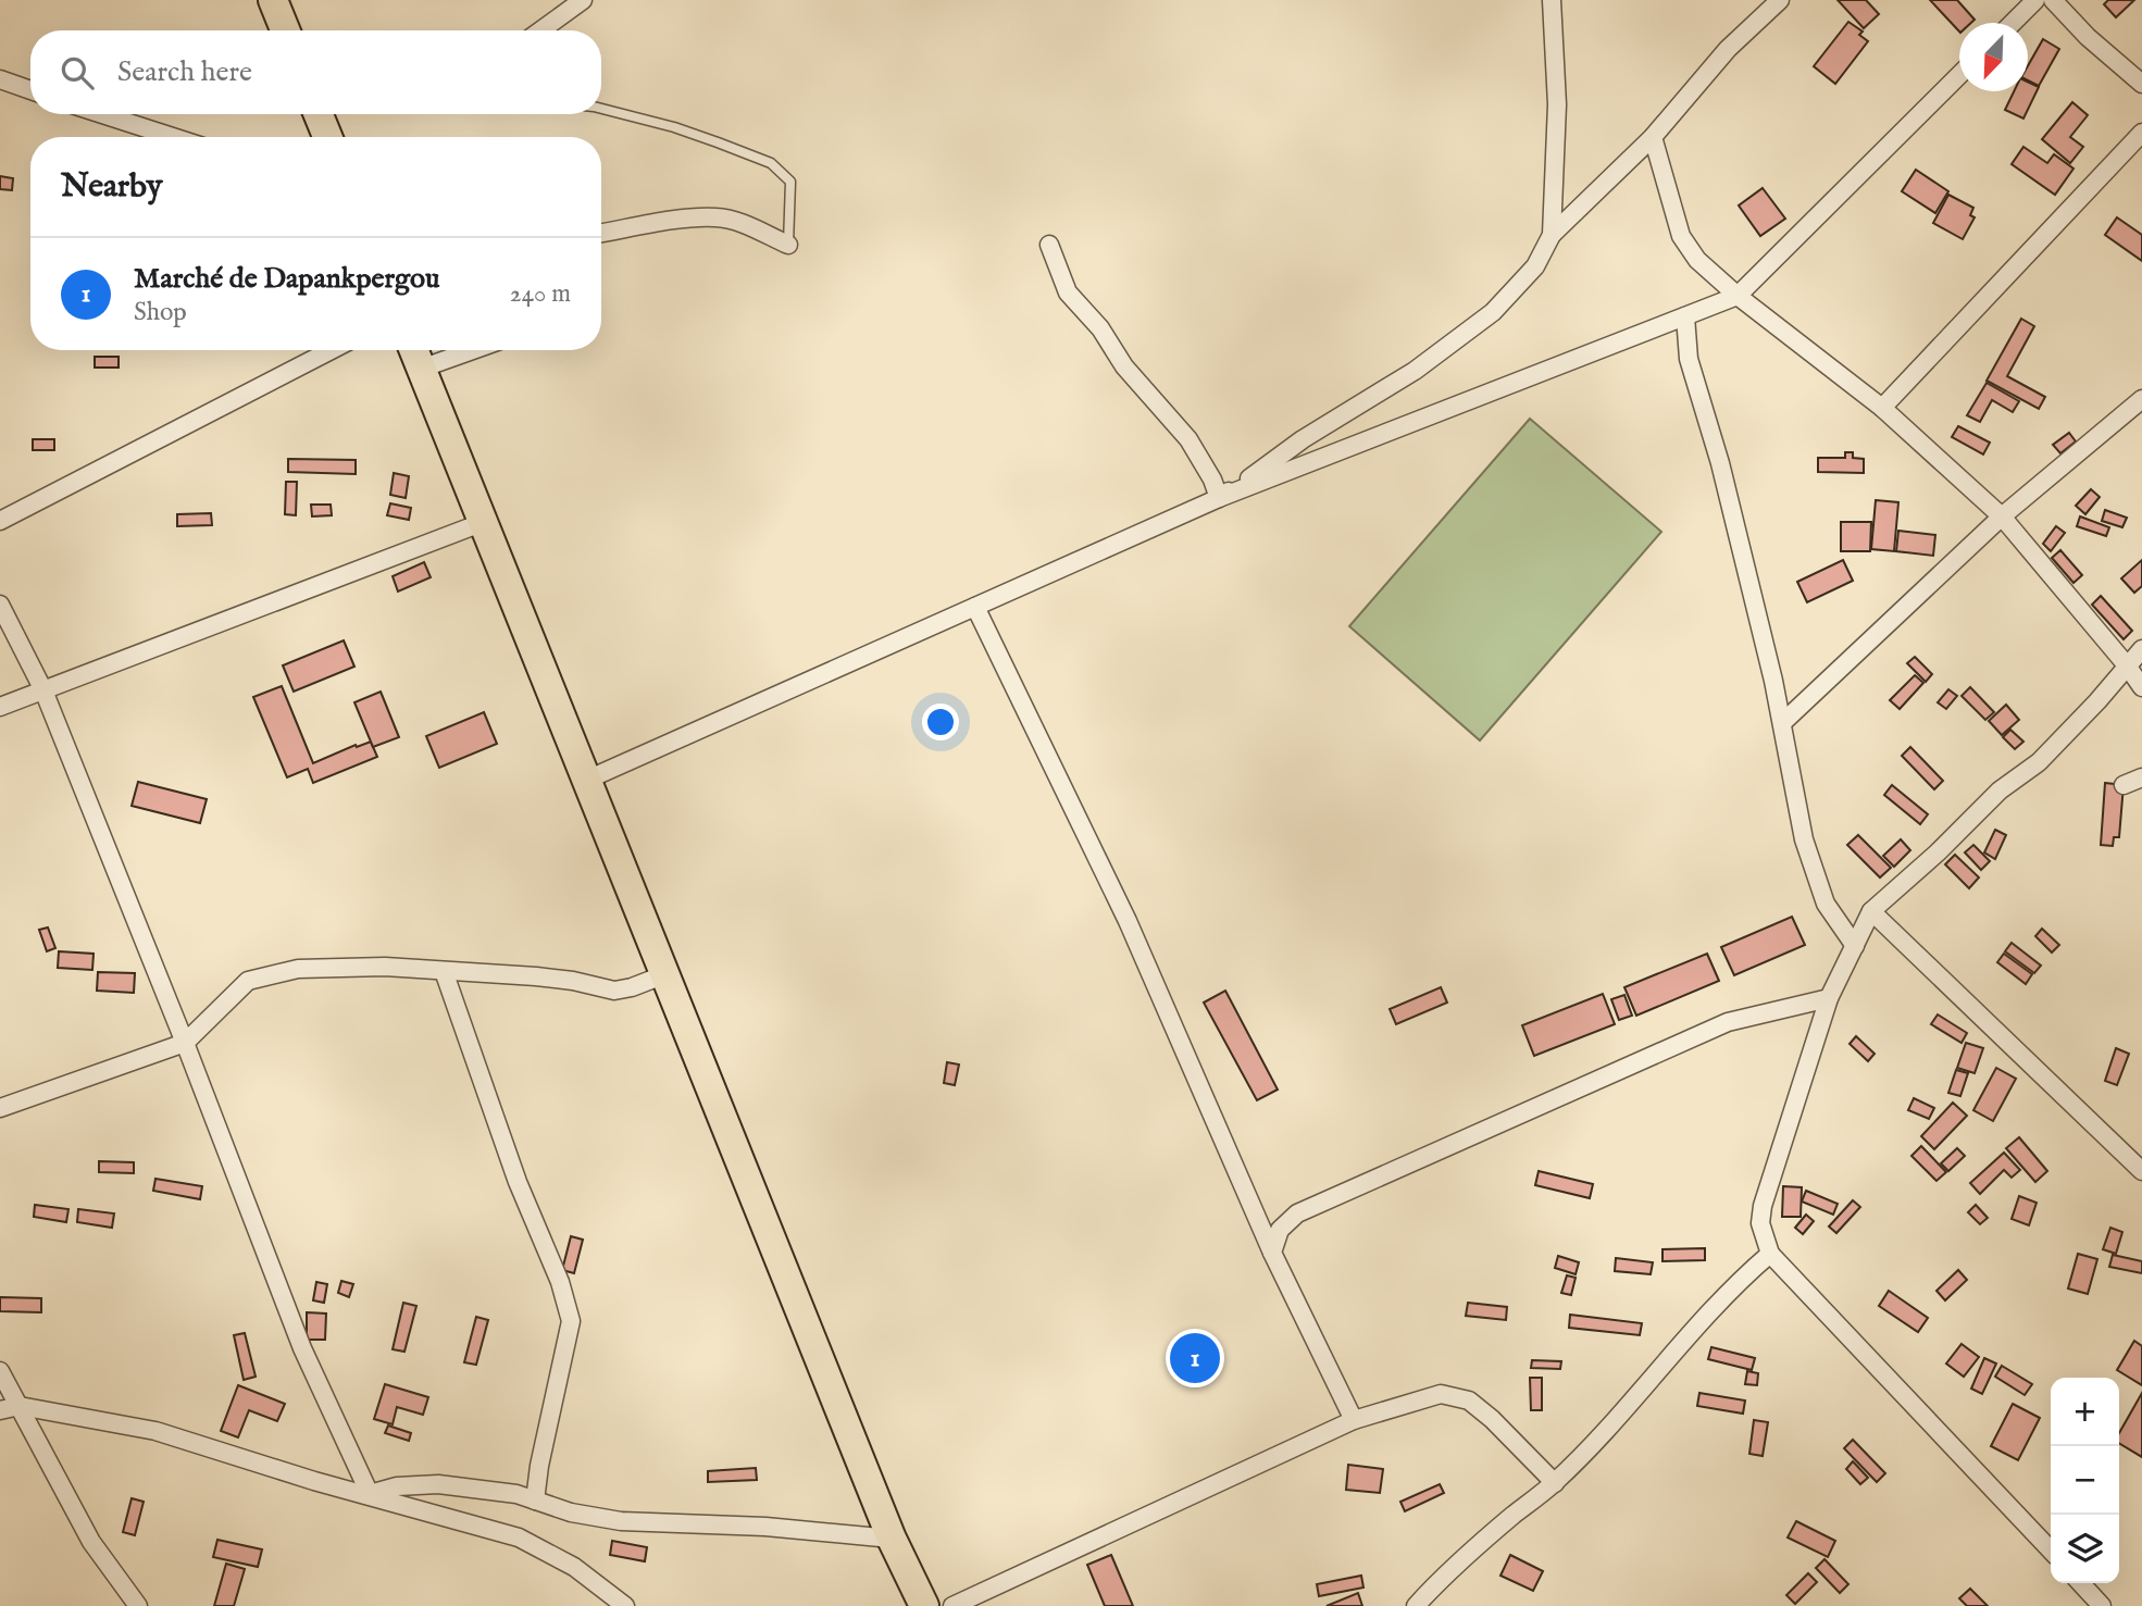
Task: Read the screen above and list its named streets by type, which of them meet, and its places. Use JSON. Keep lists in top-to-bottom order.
{
  "north": "bottom left",
  "page": {
    "search": "Search here",
    "heading": "Nearby",
    "list": [
      {
        "mark": "1",
        "name": "Marché de Dapankpergou",
        "note": "Shop",
        "value": "240 m"
      }
    ],
    "pins": "1",
    "map_buttons": ["+", "−"]
  }
}
